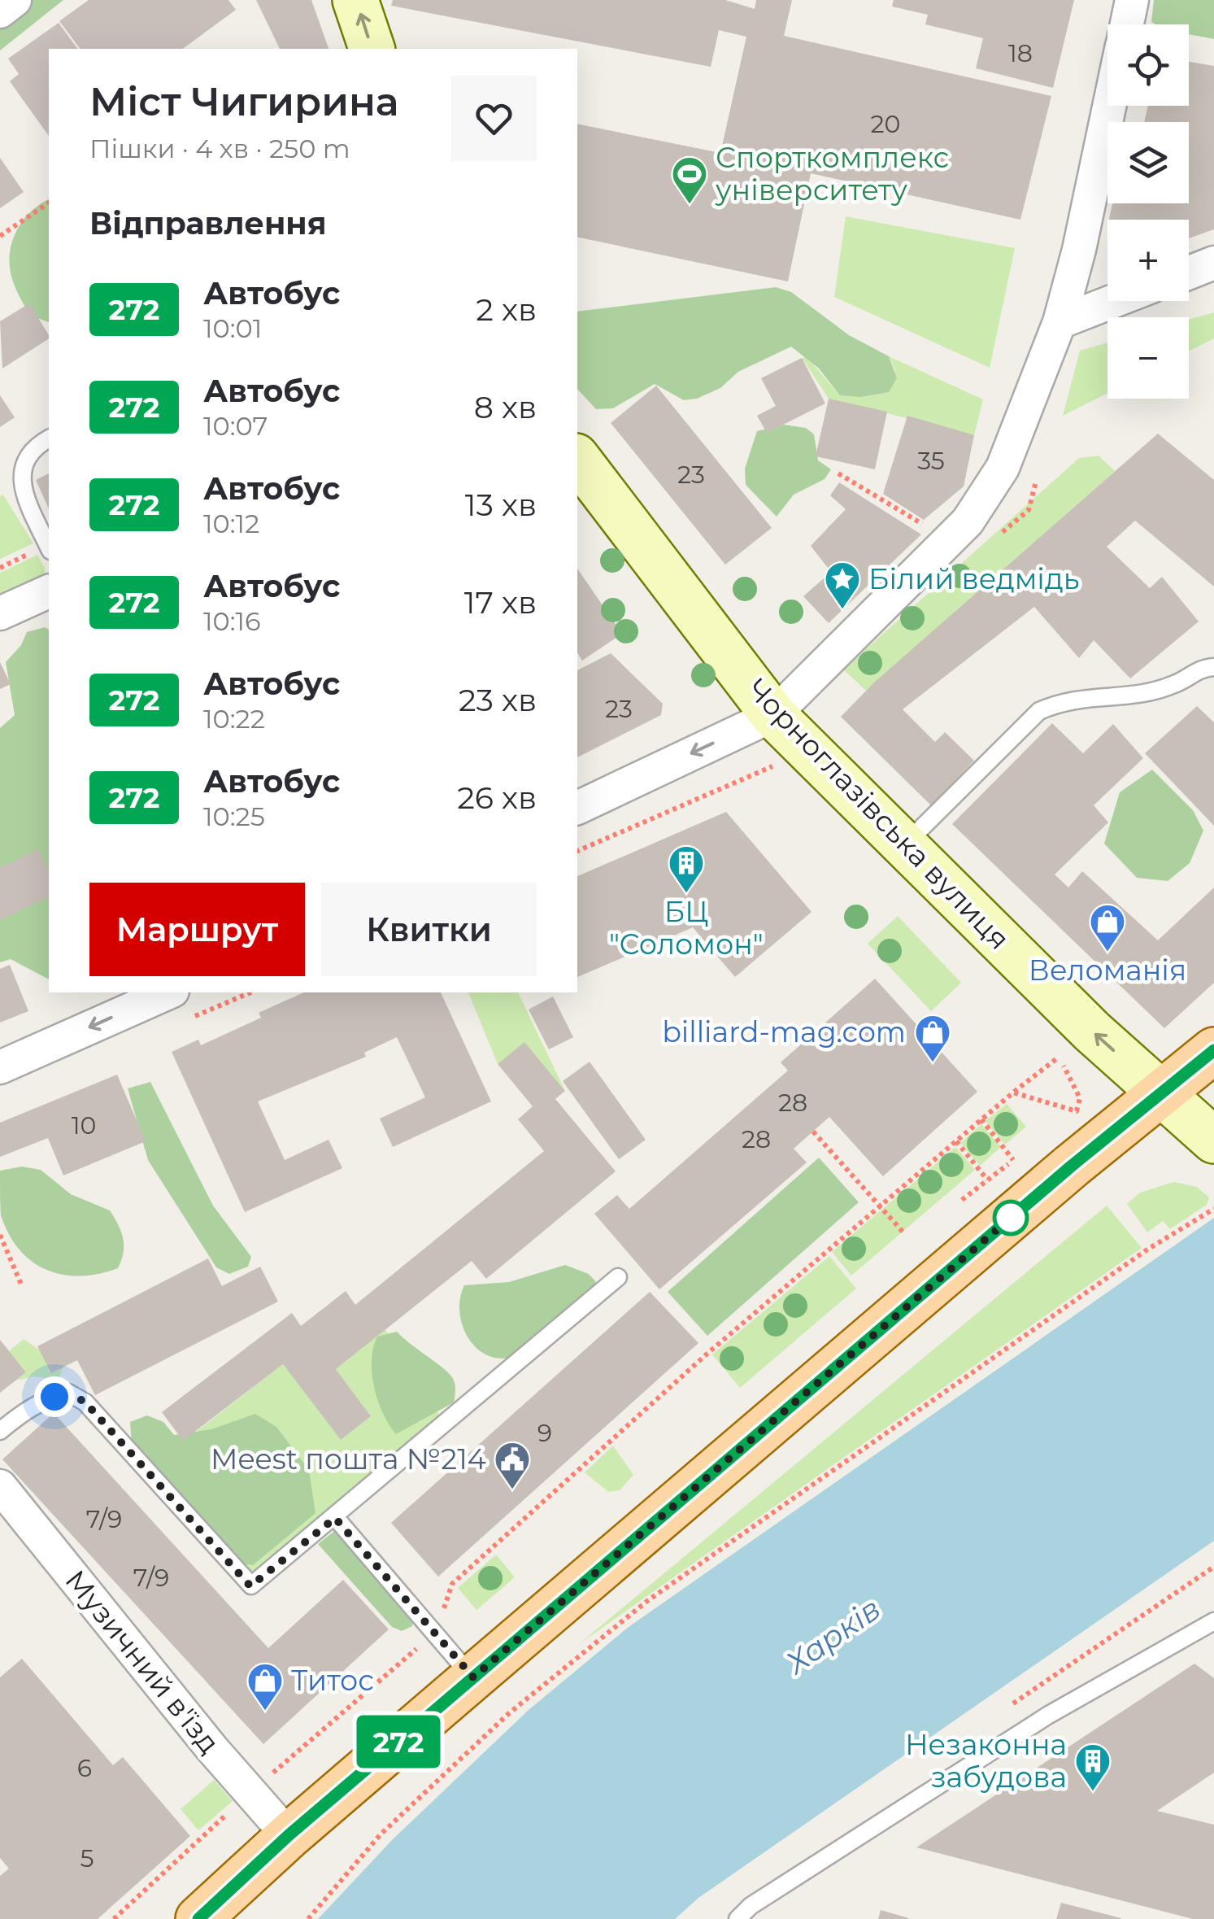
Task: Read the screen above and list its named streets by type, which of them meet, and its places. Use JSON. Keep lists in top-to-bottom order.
{
  "streets": {
    "street": ["Чорноглазівська вулиця", "Музичний в'їзд"]
  },
  "one_way": ["Чорноглазівська вулиця"],
  "water": ["Харків"],
  "places": {
    "sports": ["Спорткомплекс університету"],
    "place": ["Білий ведмідь"],
    "building": ["БЦ \"Соломон\"", "Незаконна забудова"],
    "shop": ["Веломанія", "billiard-mag.com", "Титос"],
    "public building": ["Meest пошта №214"]
  },
  "lines": ["bus line 272"],
  "house_numbers": [
    "18",
    "20",
    "35",
    "23",
    "23",
    "28",
    "10",
    "28",
    "9",
    "7/9",
    "7/9",
    "6",
    "5"
  ],
  "page": {
    "on_map": "272",
    "map_buttons": ["+", "−"],
    "heading": [
      ["Міст Чигирина", "Пішки · 4 хв · 250 m"],
      "Відправлення"
    ],
    "list": [
      {
        "mark": "272",
        "name": "Автобус",
        "note": "10:01",
        "value": "2 хв"
      },
      {
        "mark": "272",
        "name": "Автобус",
        "note": "10:07",
        "value": "8 хв"
      },
      {
        "mark": "272",
        "name": "Автобус",
        "note": "10:12",
        "value": "13 хв"
      },
      {
        "mark": "272",
        "name": "Автобус",
        "note": "10:16",
        "value": "17 хв"
      },
      {
        "mark": "272",
        "name": "Автобус",
        "note": "10:22",
        "value": "23 хв"
      },
      {
        "mark": "272",
        "name": "Автобус",
        "note": "10:25",
        "value": "26 хв"
      }
    ],
    "buttons": ["Маршрут", "Квитки"]
  }
}
